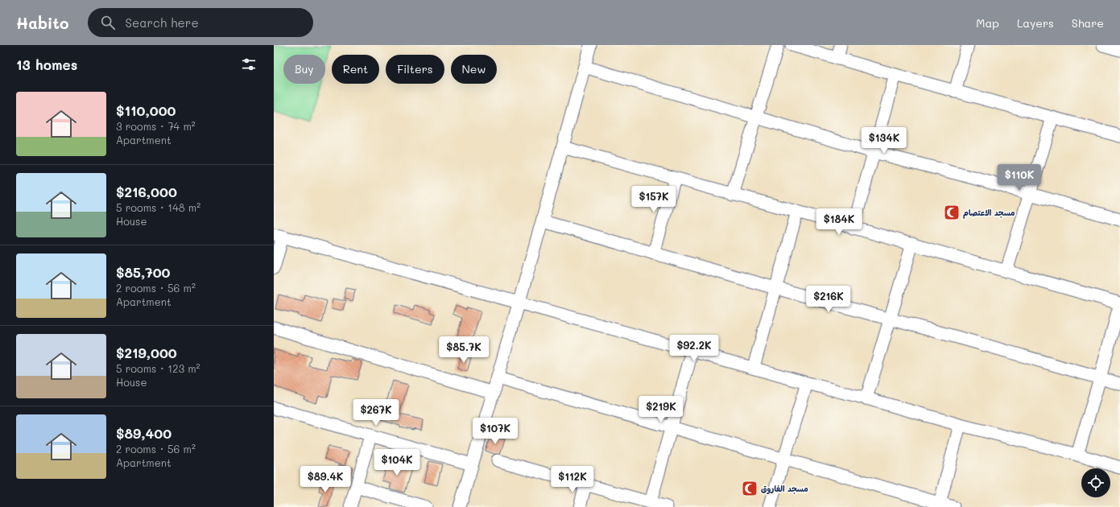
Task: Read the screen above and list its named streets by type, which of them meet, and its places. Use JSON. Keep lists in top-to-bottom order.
{
  "places": {
    "mosque": ["مسجد الاعتصام", "مسجد الفاروق"]
  },
  "page": {
    "header": "Habito",
    "search": "Search here",
    "nav": ["Map", "Layers", "Share"],
    "heading": "13 homes",
    "chip": [
      "Buy",
      "Rent",
      "Filters",
      "New"
    ],
    "list": [
      {
        "name": "$110,000",
        "note": "3 rooms · 74 m² · Apartment"
      },
      {
        "name": "$216,000",
        "note": "5 rooms · 148 m² · House"
      },
      {
        "name": "$85,700",
        "note": "2 rooms · 56 m² · Apartment"
      },
      {
        "name": "$219,000",
        "note": "5 rooms · 123 m² · House"
      },
      {
        "name": "$89,400",
        "note": "2 rooms · 56 m² · Apartment"
      }
    ],
    "price": [
      "$134K",
      "$110K",
      "$157K",
      "$184K",
      "$216K",
      "$92.2K",
      "$85.7K",
      "$219K",
      "$267K",
      "$107K",
      "$104K",
      "$89.4K",
      "$112K"
    ]
  }
}
